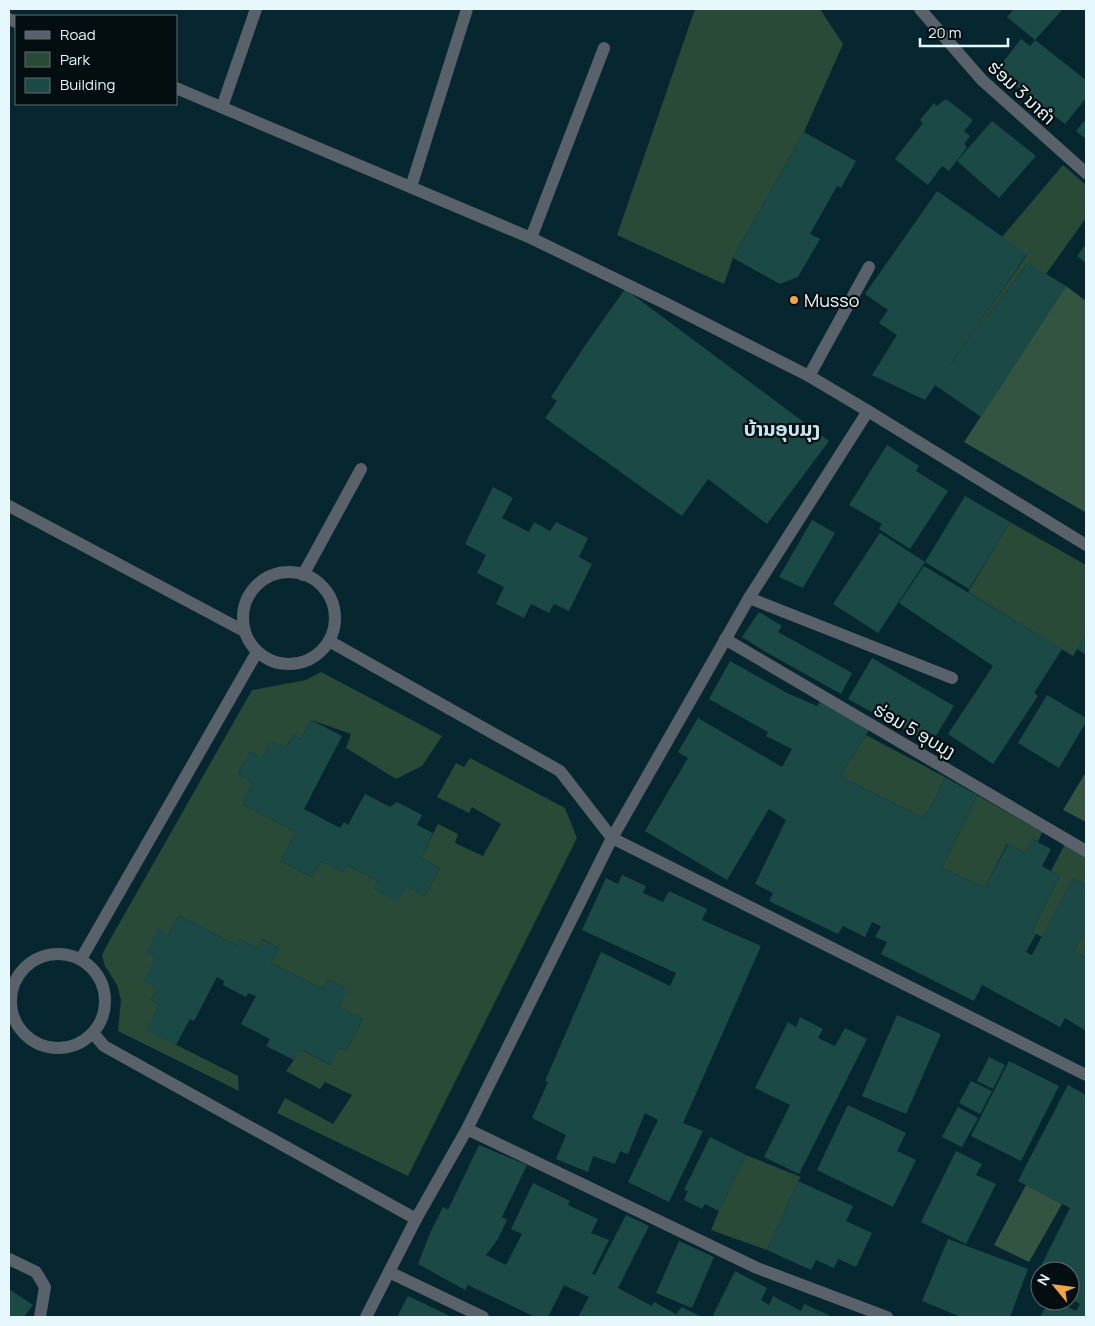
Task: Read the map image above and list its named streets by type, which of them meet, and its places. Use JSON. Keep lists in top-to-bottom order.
{
  "streets": {
    "street": ["ຮ່ອມ 3 ນາຄຳ", "ຮ່ອມ 5 ອຸບມຸງ"]
  },
  "districts": ["ບ້ານອຸບມຸງ"],
  "places": ["Musso"],
  "legend": ["Road", "Park", "Building"],
  "scale_bar": "20 m",
  "north": "top left"
}
